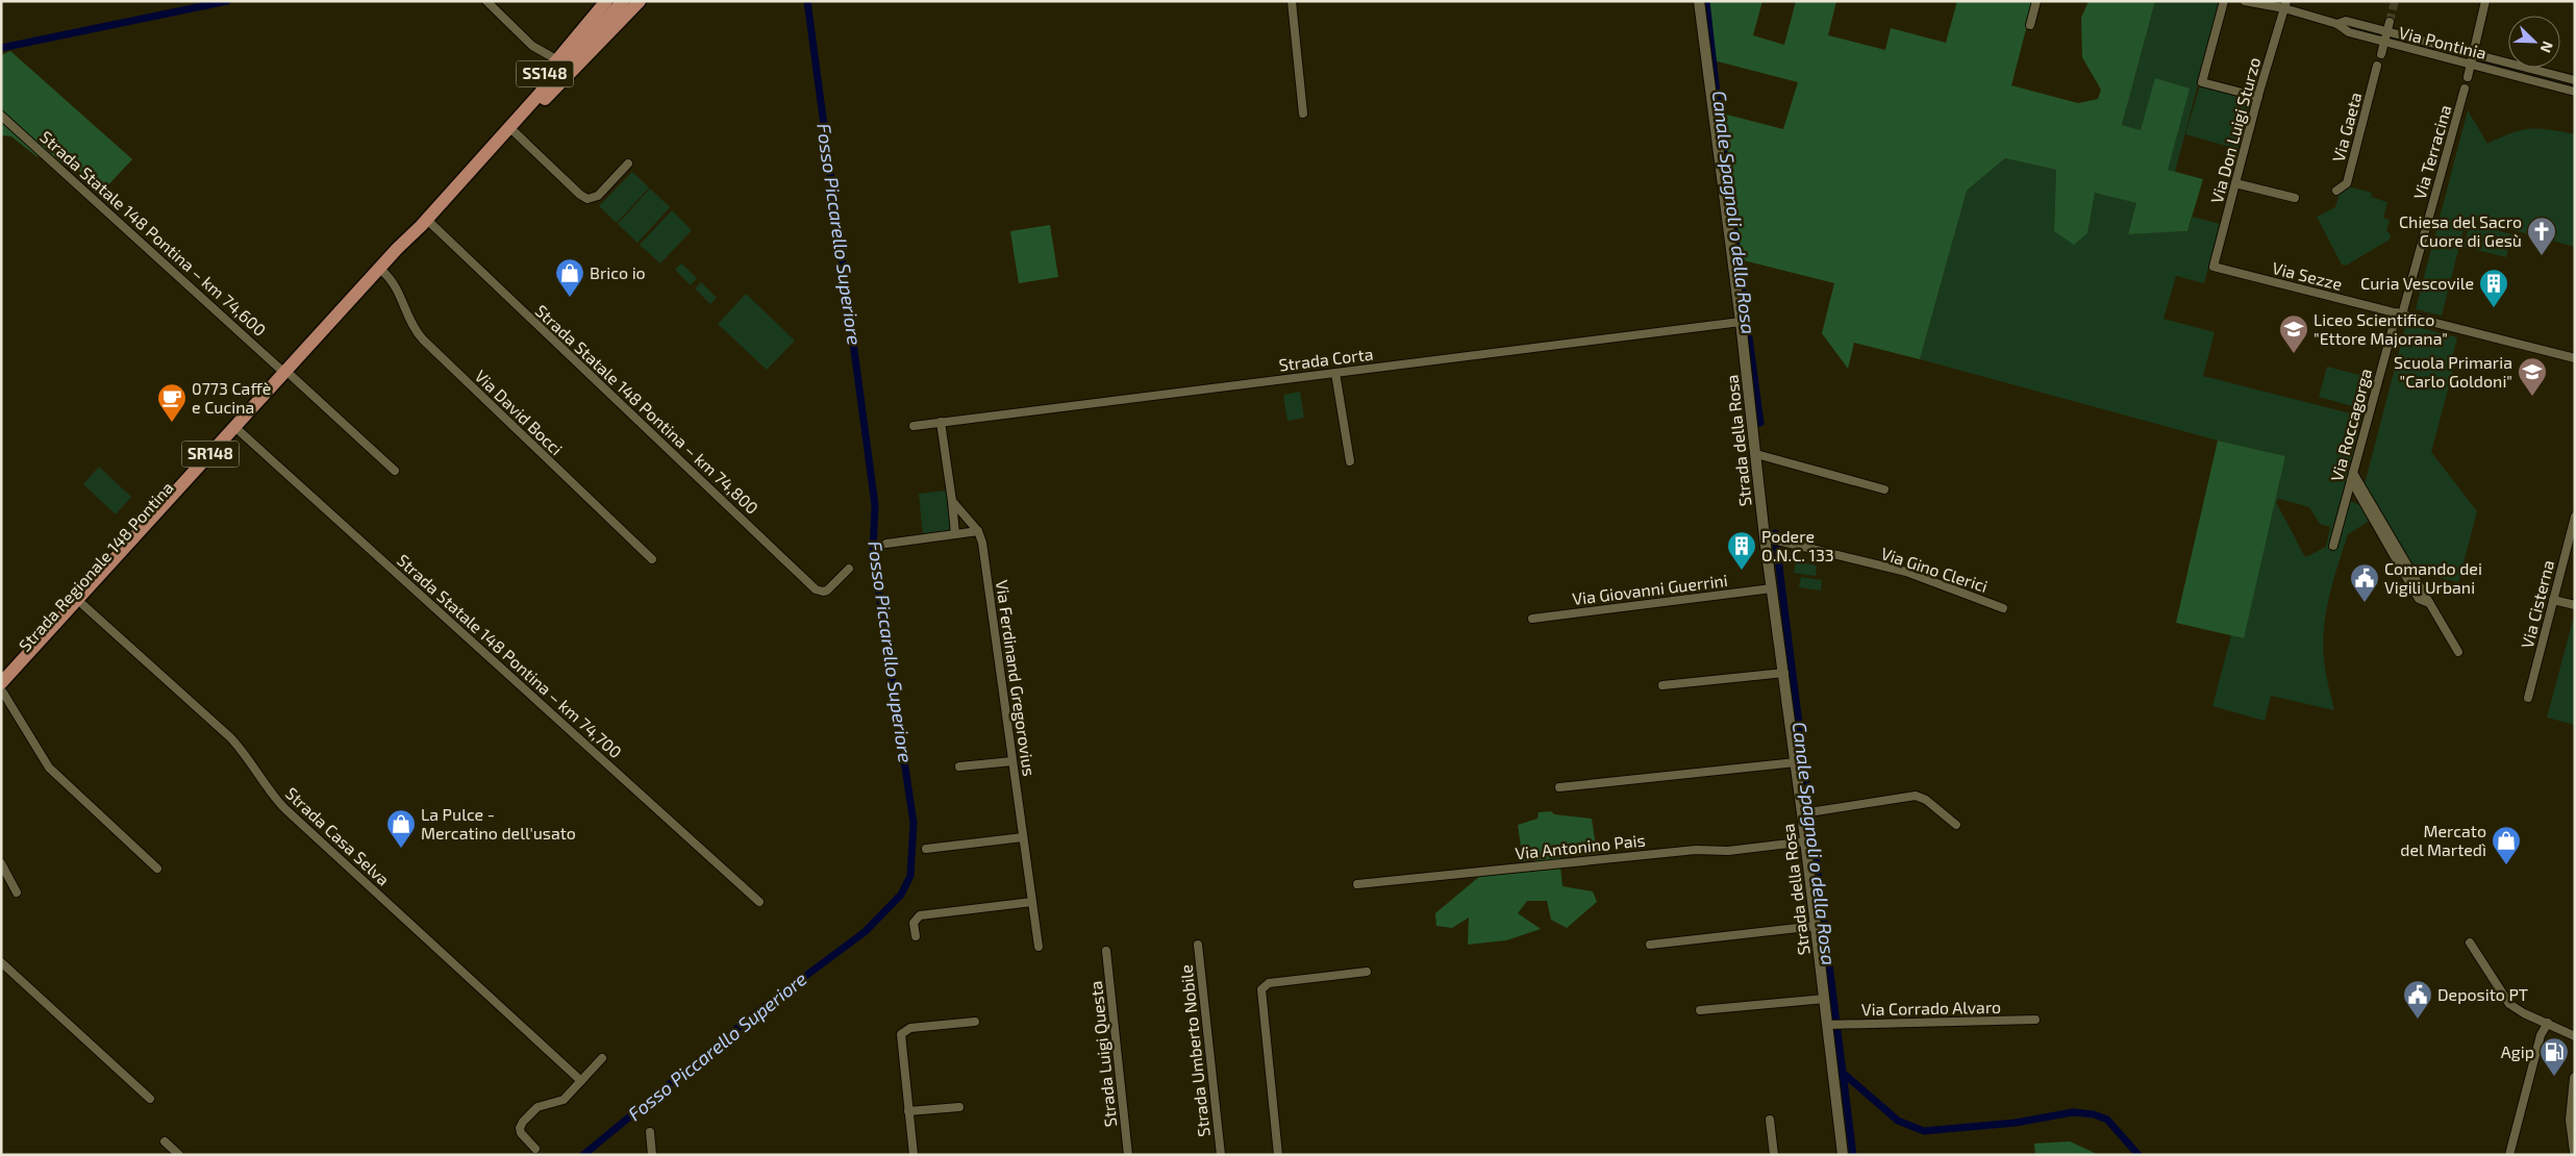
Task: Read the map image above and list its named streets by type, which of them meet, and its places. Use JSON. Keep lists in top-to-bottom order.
{
  "streets": {
    "main road": ["SS148", "SR148", "Strada Regionale 148 Pontina"],
    "street": [
      "Via Pontinia",
      "Via Gaeta",
      "Via Don Luigi Sturzo",
      "Via Terracina",
      "Strada Statale 148 Pontina – km 74,600",
      "Via Sezze",
      "Strada Corta",
      "Strada Statale 148 Pontina – km 74,800",
      "Via David Bocci",
      "Via Roccagorga",
      "Strada della Rosa",
      "Via Gino Clerici",
      "Via Giovanni Guerrini",
      "Via Cisterna",
      "Strada Statale 148 Pontina – km 74,700",
      "Via Ferdinand Gregorovius",
      "Strada Casa Selva",
      "Via Antonino Pais",
      "Via Corrado Alvaro",
      "Strada Umberto Nobile",
      "Strada Luigi Questa"
    ]
  },
  "crossings": [
    ["Via Pontinia", "Via Don Luigi Sturzo"],
    ["SS148", "Strada Regionale 148 Pontina"],
    ["Via Don Luigi Sturzo", "Via Sezze"],
    ["Via Terracina", "Via Sezze"],
    ["Via Terracina", "Via Roccagorga"],
    ["Strada Statale 148 Pontina – km 74,600", "Strada Regionale 148 Pontina"],
    ["Via Sezze", "Via Roccagorga"],
    ["Strada Corta", "Strada della Rosa"],
    ["Strada Statale 148 Pontina – km 74,800", "Strada Regionale 148 Pontina"],
    ["Via David Bocci", "Strada Regionale 148 Pontina"],
    ["Strada della Rosa", "Via Gino Clerici"],
    ["Strada della Rosa", "Via Giovanni Guerrini"],
    ["Strada della Rosa", "Via Antonino Pais"],
    ["Strada della Rosa", "Via Corrado Alvaro"],
    ["Strada Regionale 148 Pontina", "Strada Statale 148 Pontina – km 74,700"],
    ["Strada Regionale 148 Pontina", "Strada Casa Selva"]
  ],
  "water": ["Canale Spagnoli o della Rosa", "Fosso Piccarello Superiore"],
  "places": {
    "church": ["Chiesa del Sacro Cuore di Gesù"],
    "shop": ["Brico io", "La Pulce - Mercatino dell'usato", "Mercato del Martedì"],
    "building": ["Curia Vescovile", "Podere O.N.C. 133"],
    "school or university": ["Liceo Scientifico \"Ettore Majorana\"", "Scuola Primaria \"Carlo Goldoni\""],
    "cafe": ["0773 Caffè e Cucina"],
    "public building": ["Comando dei Vigili Urbani", "Deposito PT"],
    "fuel station": ["Agip"]
  },
  "north": "bottom right"
}
